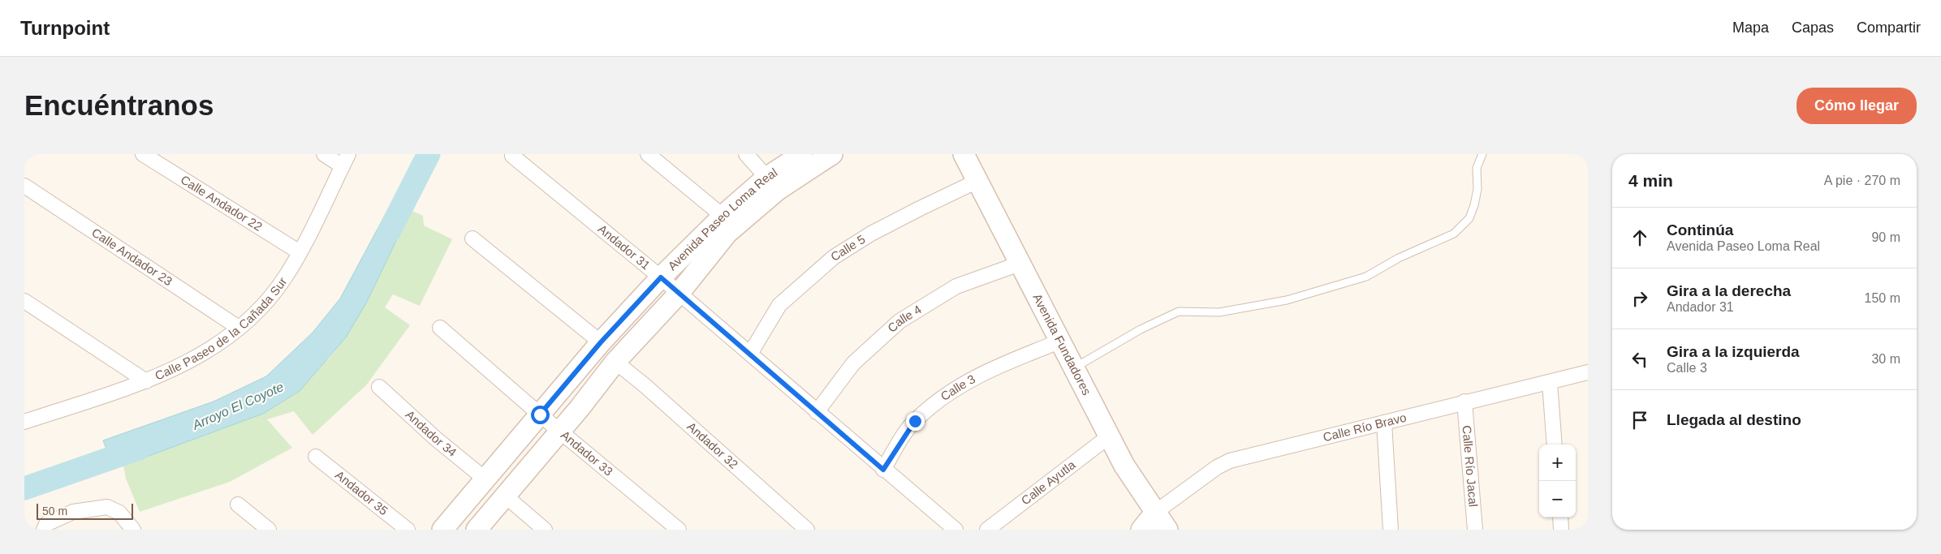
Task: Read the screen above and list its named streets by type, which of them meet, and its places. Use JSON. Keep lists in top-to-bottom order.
{
  "streets": {
    "street": [
      "Calle Andador 22",
      "Avenida Paseo Loma Real",
      "Andador 31",
      "Calle 5",
      "Calle Andador 23",
      "Calle 4",
      "Calle Paseo de la Cañada Sur",
      "Avenida Fundadores",
      "Calle 3",
      "Calle Río Bravo",
      "Andador 34",
      "Andador 32",
      "Andador 33",
      "Calle Río Jacal",
      "Calle Ayutla",
      "Andador 35"
    ]
  },
  "crossings": [
    ["Calle Andador 22", "Calle Paseo de la Cañada Sur"],
    ["Avenida Paseo Loma Real", "Andador 31"],
    ["Avenida Paseo Loma Real", "Andador 34"],
    ["Avenida Paseo Loma Real", "Andador 32"],
    ["Avenida Paseo Loma Real", "Andador 33"],
    ["Andador 31", "Calle 5"],
    ["Andador 31", "Calle 4"],
    ["Andador 31", "Calle 3"],
    ["Calle 5", "Avenida Fundadores"],
    ["Calle Andador 23", "Calle Paseo de la Cañada Sur"],
    ["Calle 4", "Avenida Fundadores"],
    ["Avenida Fundadores", "Calle 3"],
    ["Avenida Fundadores", "Calle Río Bravo"],
    ["Avenida Fundadores", "Calle Ayutla"],
    ["Calle Río Bravo", "Calle Río Jacal"]
  ],
  "water": ["Arroyo El Coyote"],
  "scale_bar": "50 m",
  "page": {
    "header": "Turnpoint",
    "nav": ["Mapa", "Capas", "Compartir"],
    "buttons": "Cómo llegar",
    "title": "Encuéntranos",
    "heading": ["4 min", "A pie · 270 m"],
    "list": [
      ["Continúa", "Avenida Paseo Loma Real", "90 m"],
      ["Gira a la derecha", "Andador 31", "150 m"],
      ["Gira a la izquierda", "Calle 3", "30 m"],
      "Llegada al destino"
    ],
    "map_buttons": ["+", "−"],
    "scale": "50 m"
  }
}
